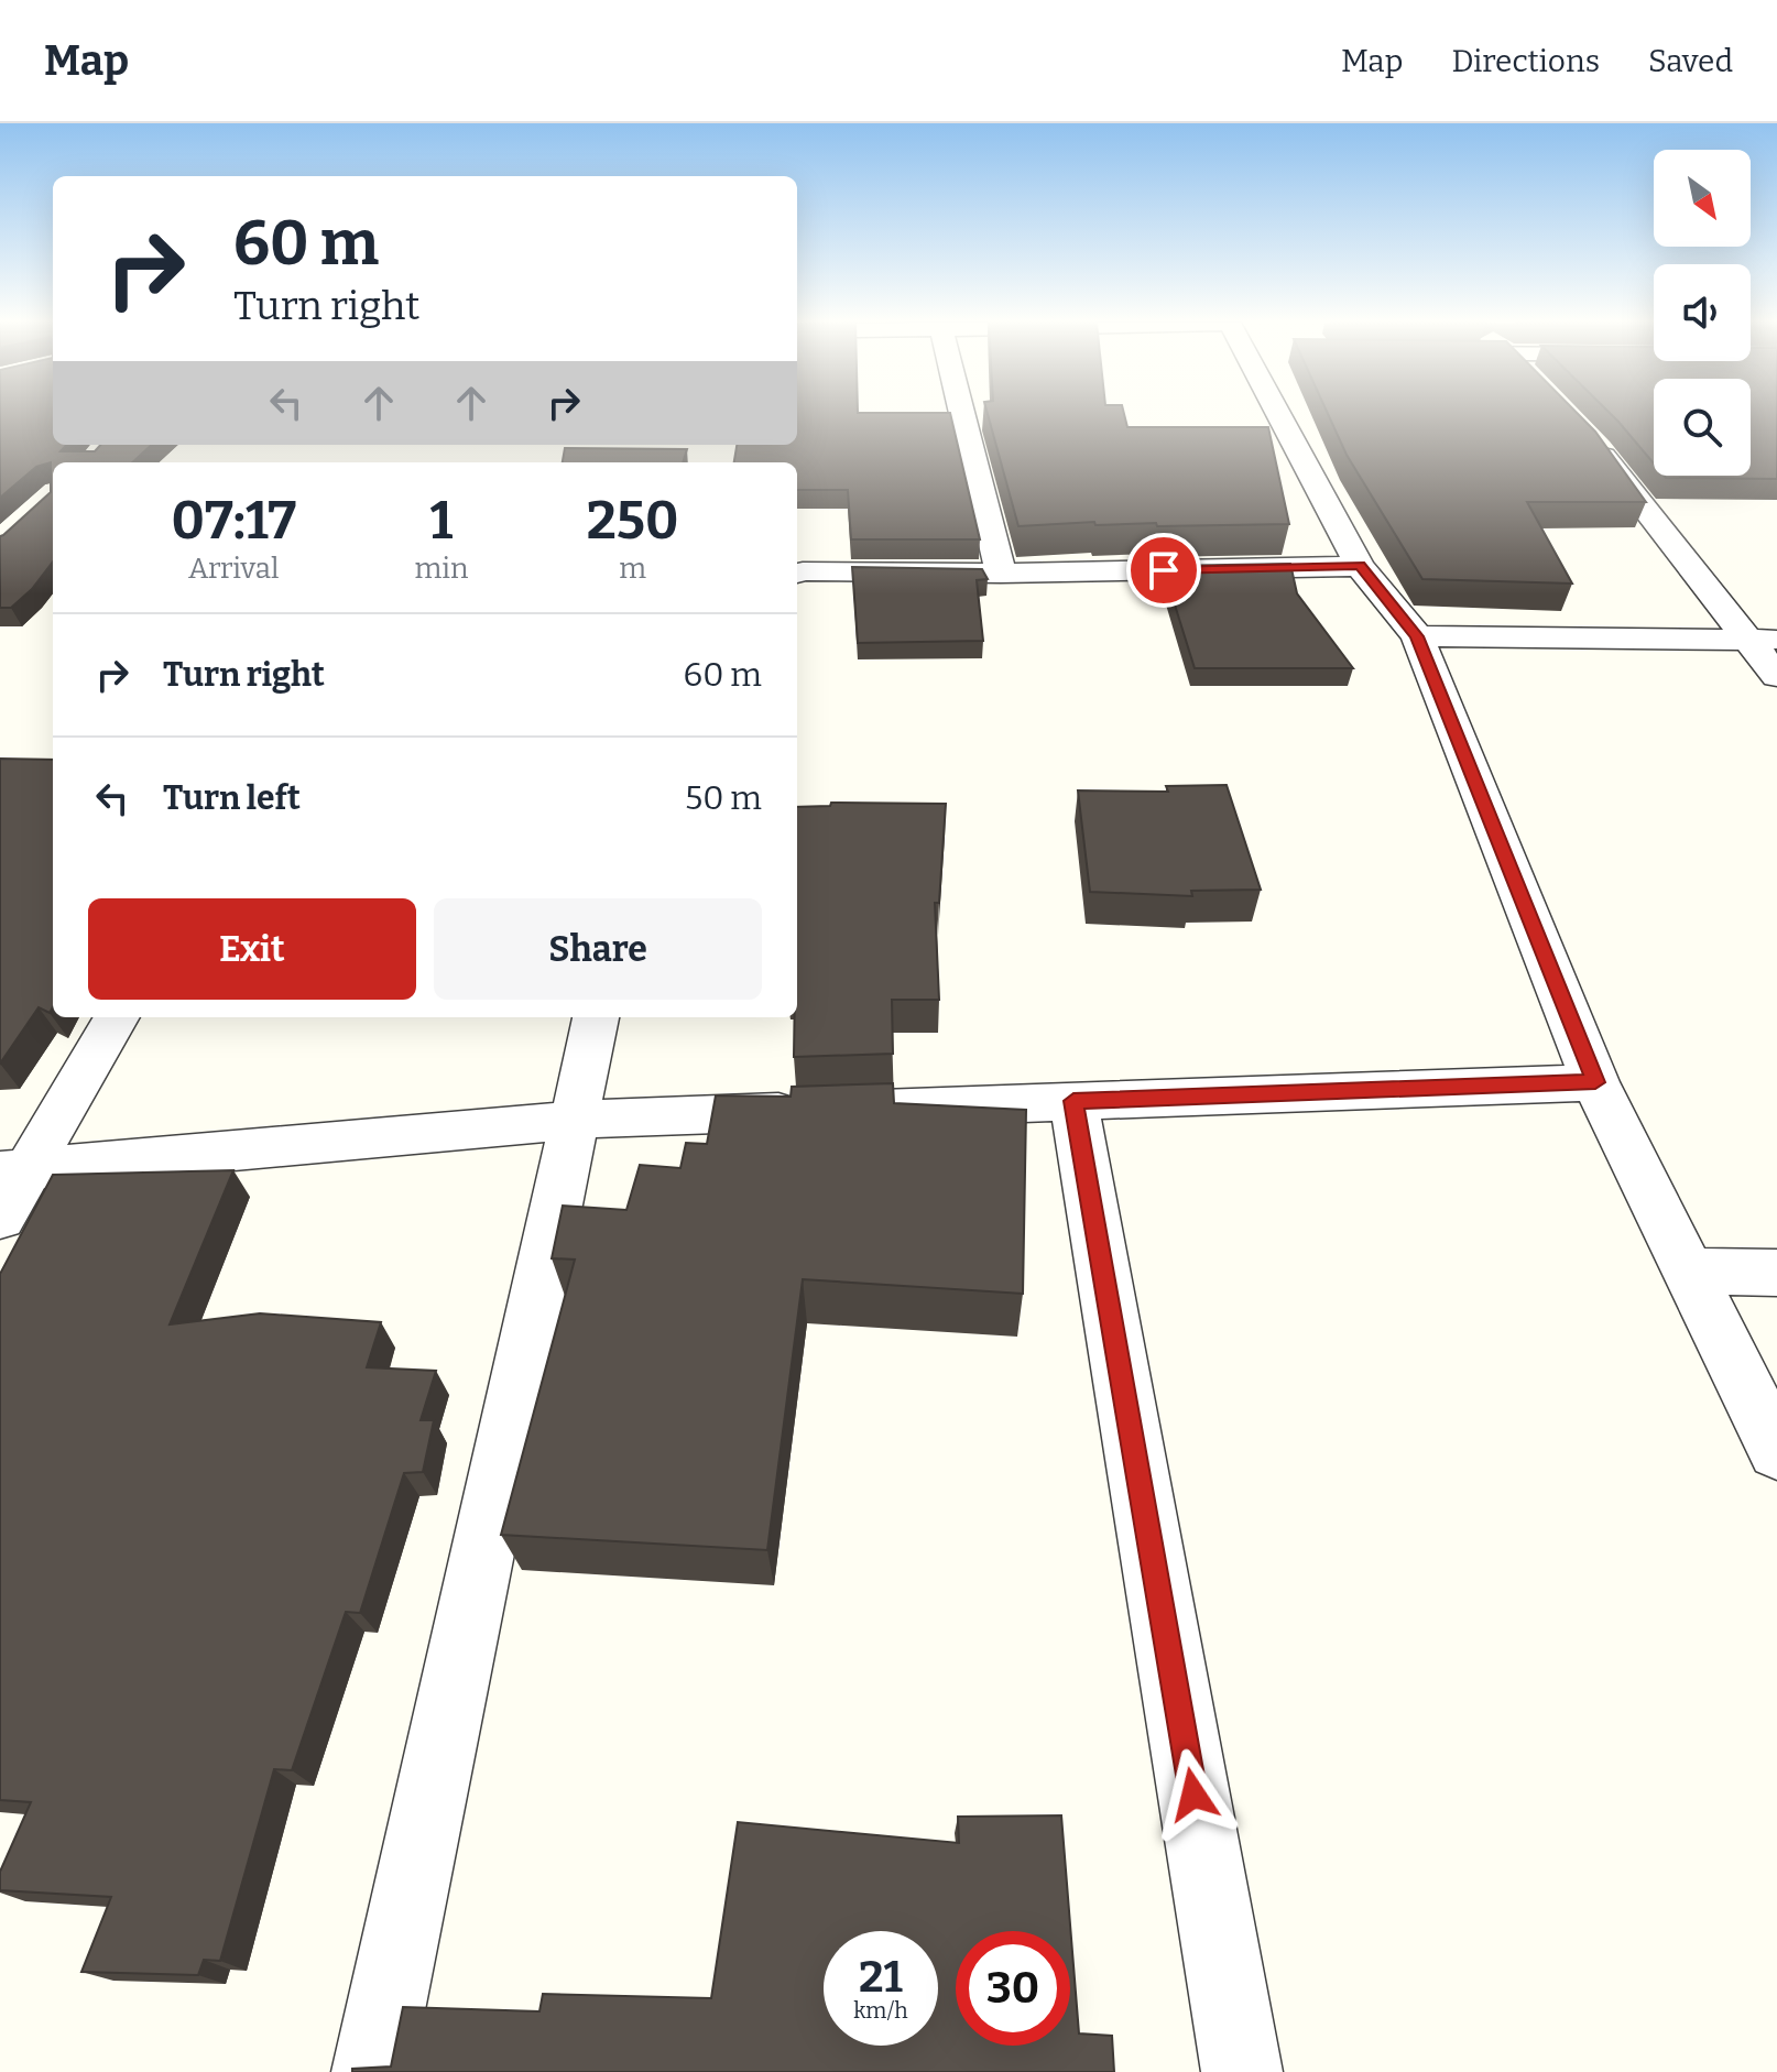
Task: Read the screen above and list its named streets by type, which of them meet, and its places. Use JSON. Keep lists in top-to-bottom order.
{
  "north": "bottom right",
  "page": {
    "header": "Map",
    "nav": ["Map", "Directions", "Saved"],
    "turn": ["60 m", "Turn right"],
    "eta": [
      "07:17",
      "Arrival",
      "1",
      "min",
      "250",
      "m"
    ],
    "list": [
      {
        "name": "Turn right",
        "value": "60 m"
      },
      {
        "name": "Turn left",
        "value": "50 m"
      }
    ],
    "buttons": ["Exit", "Share"],
    "speed": "21 km/h",
    "limit": "30"
  }
}
